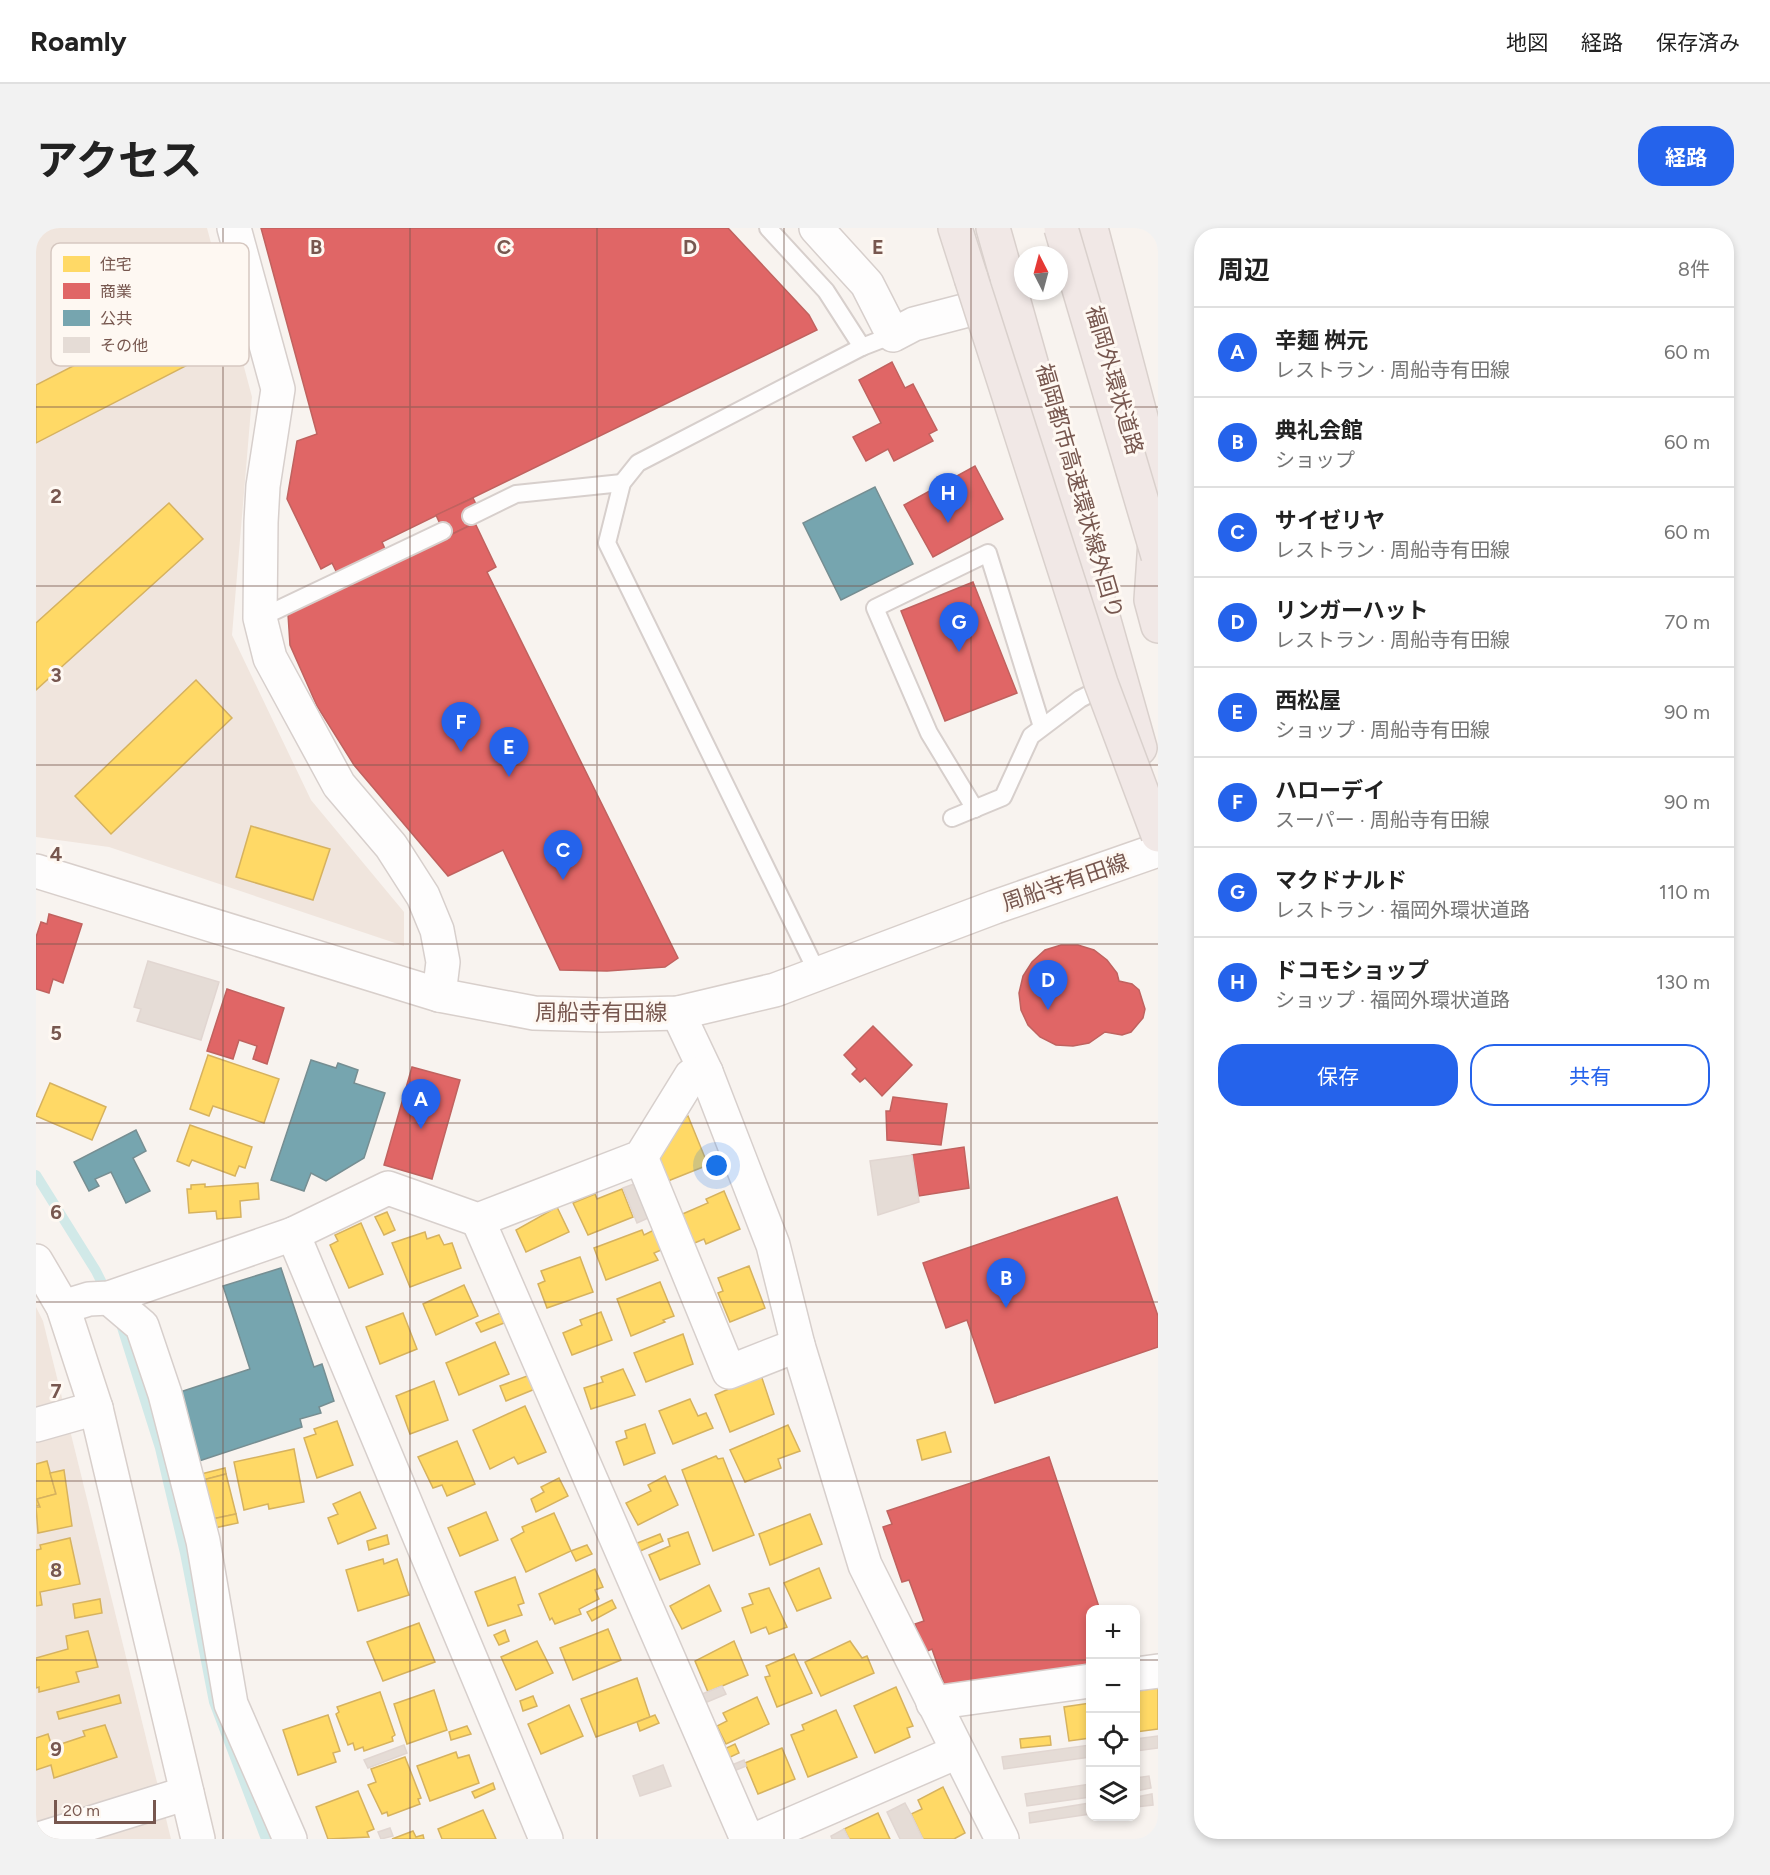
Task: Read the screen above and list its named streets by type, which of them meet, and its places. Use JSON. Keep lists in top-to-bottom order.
{
  "streets": {
    "highway": ["福岡外環状道路", "福岡都市高速環状線外回り"],
    "street": ["周船寺有田線"]
  },
  "legend": [
    "住宅",
    "商業",
    "公共",
    "その他"
  ],
  "scale_bar": "20 m",
  "north": "top",
  "page": {
    "header": "Roamly",
    "nav": ["地図", "経路", "保存済み"],
    "title": "アクセス",
    "buttons": [
      "経路",
      ["保存", "共有"]
    ],
    "heading": ["周辺", "8件"],
    "list": [
      {
        "mark": "A",
        "name": "辛麺 桝元",
        "note": "レストラン · 周船寺有田線",
        "value": "60 m"
      },
      {
        "mark": "B",
        "name": "典礼会館",
        "note": "ショップ",
        "value": "60 m"
      },
      {
        "mark": "C",
        "name": "サイゼリヤ",
        "note": "レストラン · 周船寺有田線",
        "value": "60 m"
      },
      {
        "mark": "D",
        "name": "リンガーハット",
        "note": "レストラン · 周船寺有田線",
        "value": "70 m"
      },
      {
        "mark": "E",
        "name": "西松屋",
        "note": "ショップ · 周船寺有田線",
        "value": "90 m"
      },
      {
        "mark": "F",
        "name": "ハローデイ",
        "note": "スーパー · 周船寺有田線",
        "value": "90 m"
      },
      {
        "mark": "G",
        "name": "マクドナルド",
        "note": "レストラン · 福岡外環状道路",
        "value": "110 m"
      },
      {
        "mark": "H",
        "name": "ドコモショップ",
        "note": "ショップ · 福岡外環状道路",
        "value": "130 m"
      }
    ],
    "pins": [
      "H",
      "G",
      "F",
      "E",
      "C",
      "D",
      "A",
      "B"
    ],
    "map_buttons": ["+", "−"],
    "scale": "20 m"
  },
  "grid": {
    "columns": [
      "B",
      "C",
      "D",
      "E"
    ],
    "rows": [
      "2",
      "3",
      "4",
      "5",
      "6",
      "7",
      "8",
      "9"
    ]
  }
}
